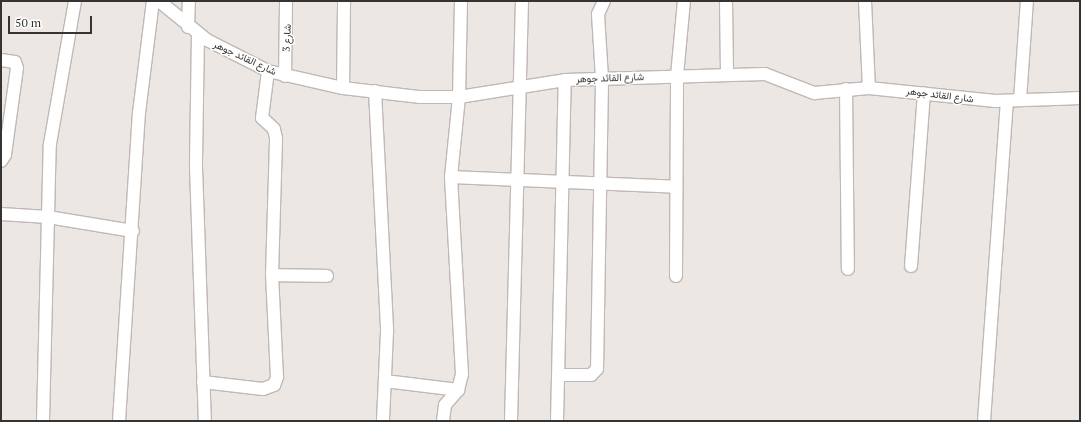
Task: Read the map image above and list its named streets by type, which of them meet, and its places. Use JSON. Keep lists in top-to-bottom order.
{
  "streets": {
    "street": ["شارع 3", "شارع القائد جوهر"]
  },
  "crossings": [
    ["شارع 3", "شارع القائد جوهر"]
  ],
  "scale_bar": "50 m"
}
